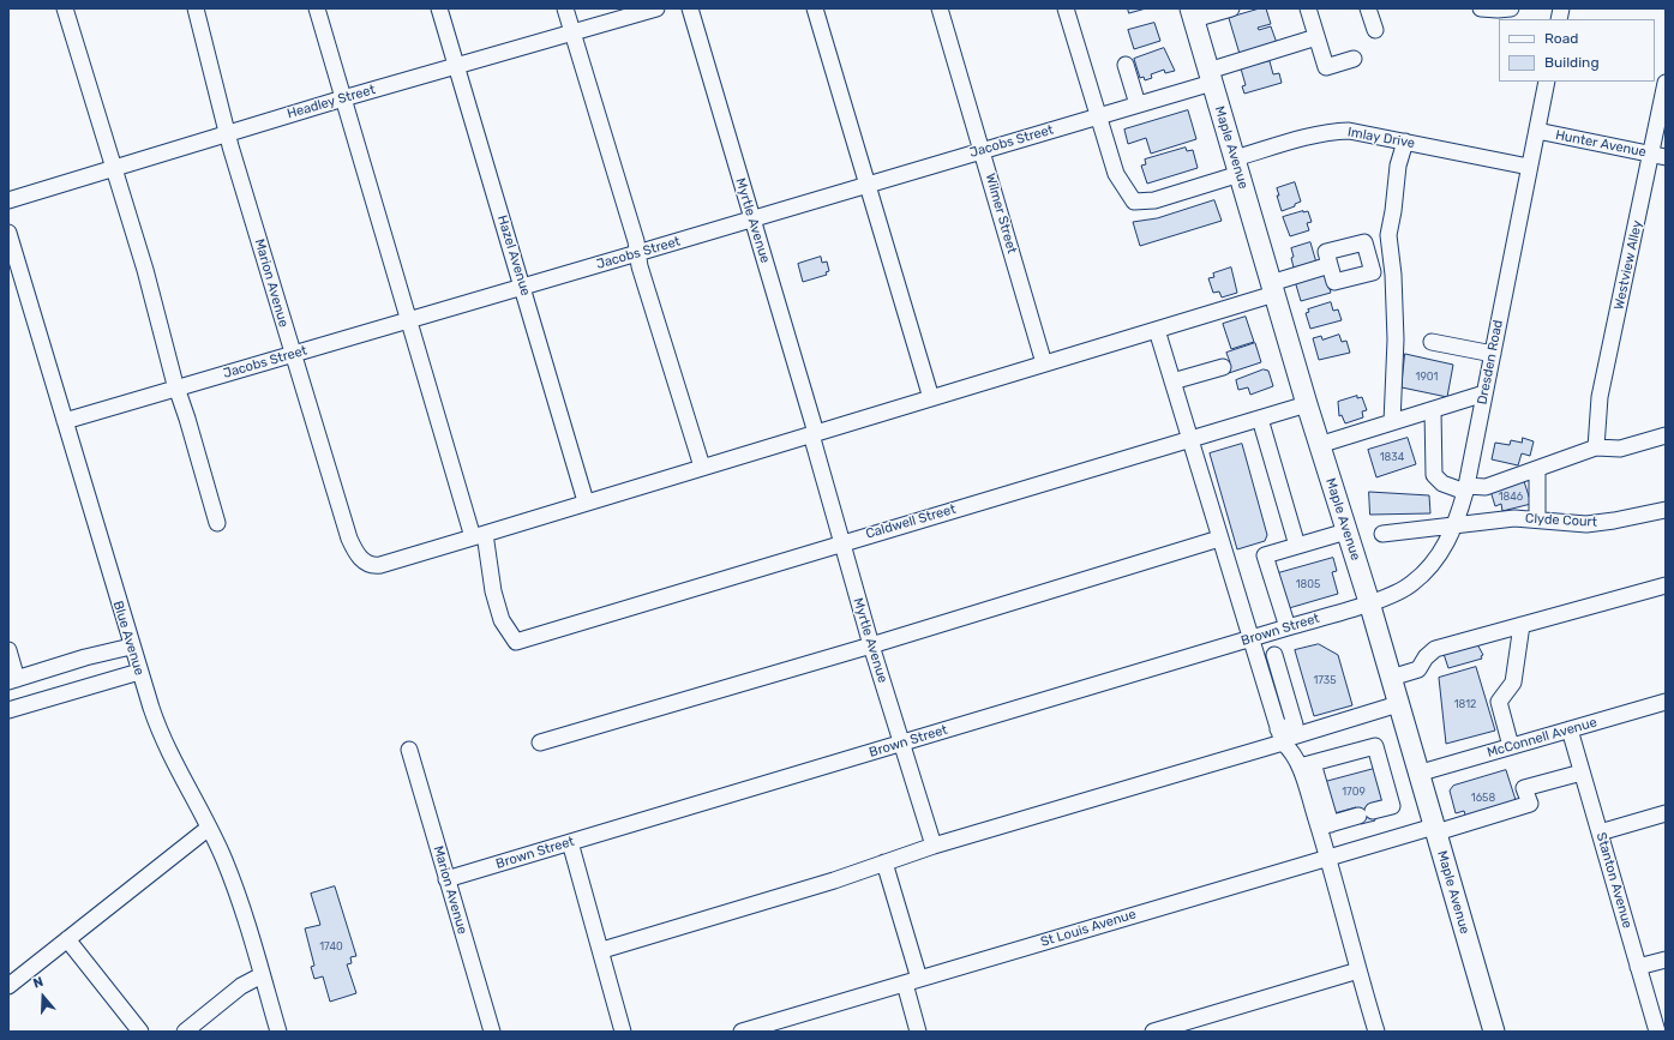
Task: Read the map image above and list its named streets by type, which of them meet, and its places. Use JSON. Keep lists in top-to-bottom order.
{
  "streets": {
    "main road": ["Maple Avenue"],
    "street": [
      "Headley Street",
      "Imlay Drive",
      "Jacobs Street",
      "Hunter Avenue",
      "Wilmer Street",
      "Myrtle Avenue",
      "Hazel Avenue",
      "Westview Alley",
      "Marion Avenue",
      "Dresden Road",
      "Clyde Court",
      "Caldwell Street",
      "Brown Street",
      "Blue Avenue",
      "McConnell Avenue",
      "Stanton Avenue",
      "St Louis Avenue"
    ]
  },
  "crossings": [
    ["Headley Street", "Hazel Avenue"],
    ["Headley Street", "Marion Avenue"],
    ["Imlay Drive", "Jacobs Street"],
    ["Imlay Drive", "Maple Avenue"],
    ["Imlay Drive", "Dresden Road"],
    ["Jacobs Street", "Maple Avenue"],
    ["Jacobs Street", "Wilmer Street"],
    ["Jacobs Street", "Myrtle Avenue"],
    ["Jacobs Street", "Hazel Avenue"],
    ["Jacobs Street", "Marion Avenue"],
    ["Jacobs Street", "Blue Avenue"],
    ["Hunter Avenue", "Westview Alley"],
    ["Hunter Avenue", "Dresden Road"],
    ["Maple Avenue", "Dresden Road"],
    ["Maple Avenue", "Caldwell Street"],
    ["Maple Avenue", "Brown Street"],
    ["Maple Avenue", "McConnell Avenue"],
    ["Maple Avenue", "St Louis Avenue"],
    ["Myrtle Avenue", "Caldwell Street"],
    ["Myrtle Avenue", "Brown Street"],
    ["Marion Avenue", "Caldwell Street"],
    ["Marion Avenue", "Brown Street"],
    ["Dresden Road", "Clyde Court"],
    ["Dresden Road", "Brown Street"],
    ["McConnell Avenue", "Stanton Avenue"],
    ["Stanton Avenue", "St Louis Avenue"]
  ],
  "house_numbers": [
    "1901",
    "1834",
    "1846",
    "1805",
    "1735",
    "1812",
    "1709",
    "1658",
    "1740"
  ],
  "legend": ["Road", "Building"],
  "north": "top"
}
